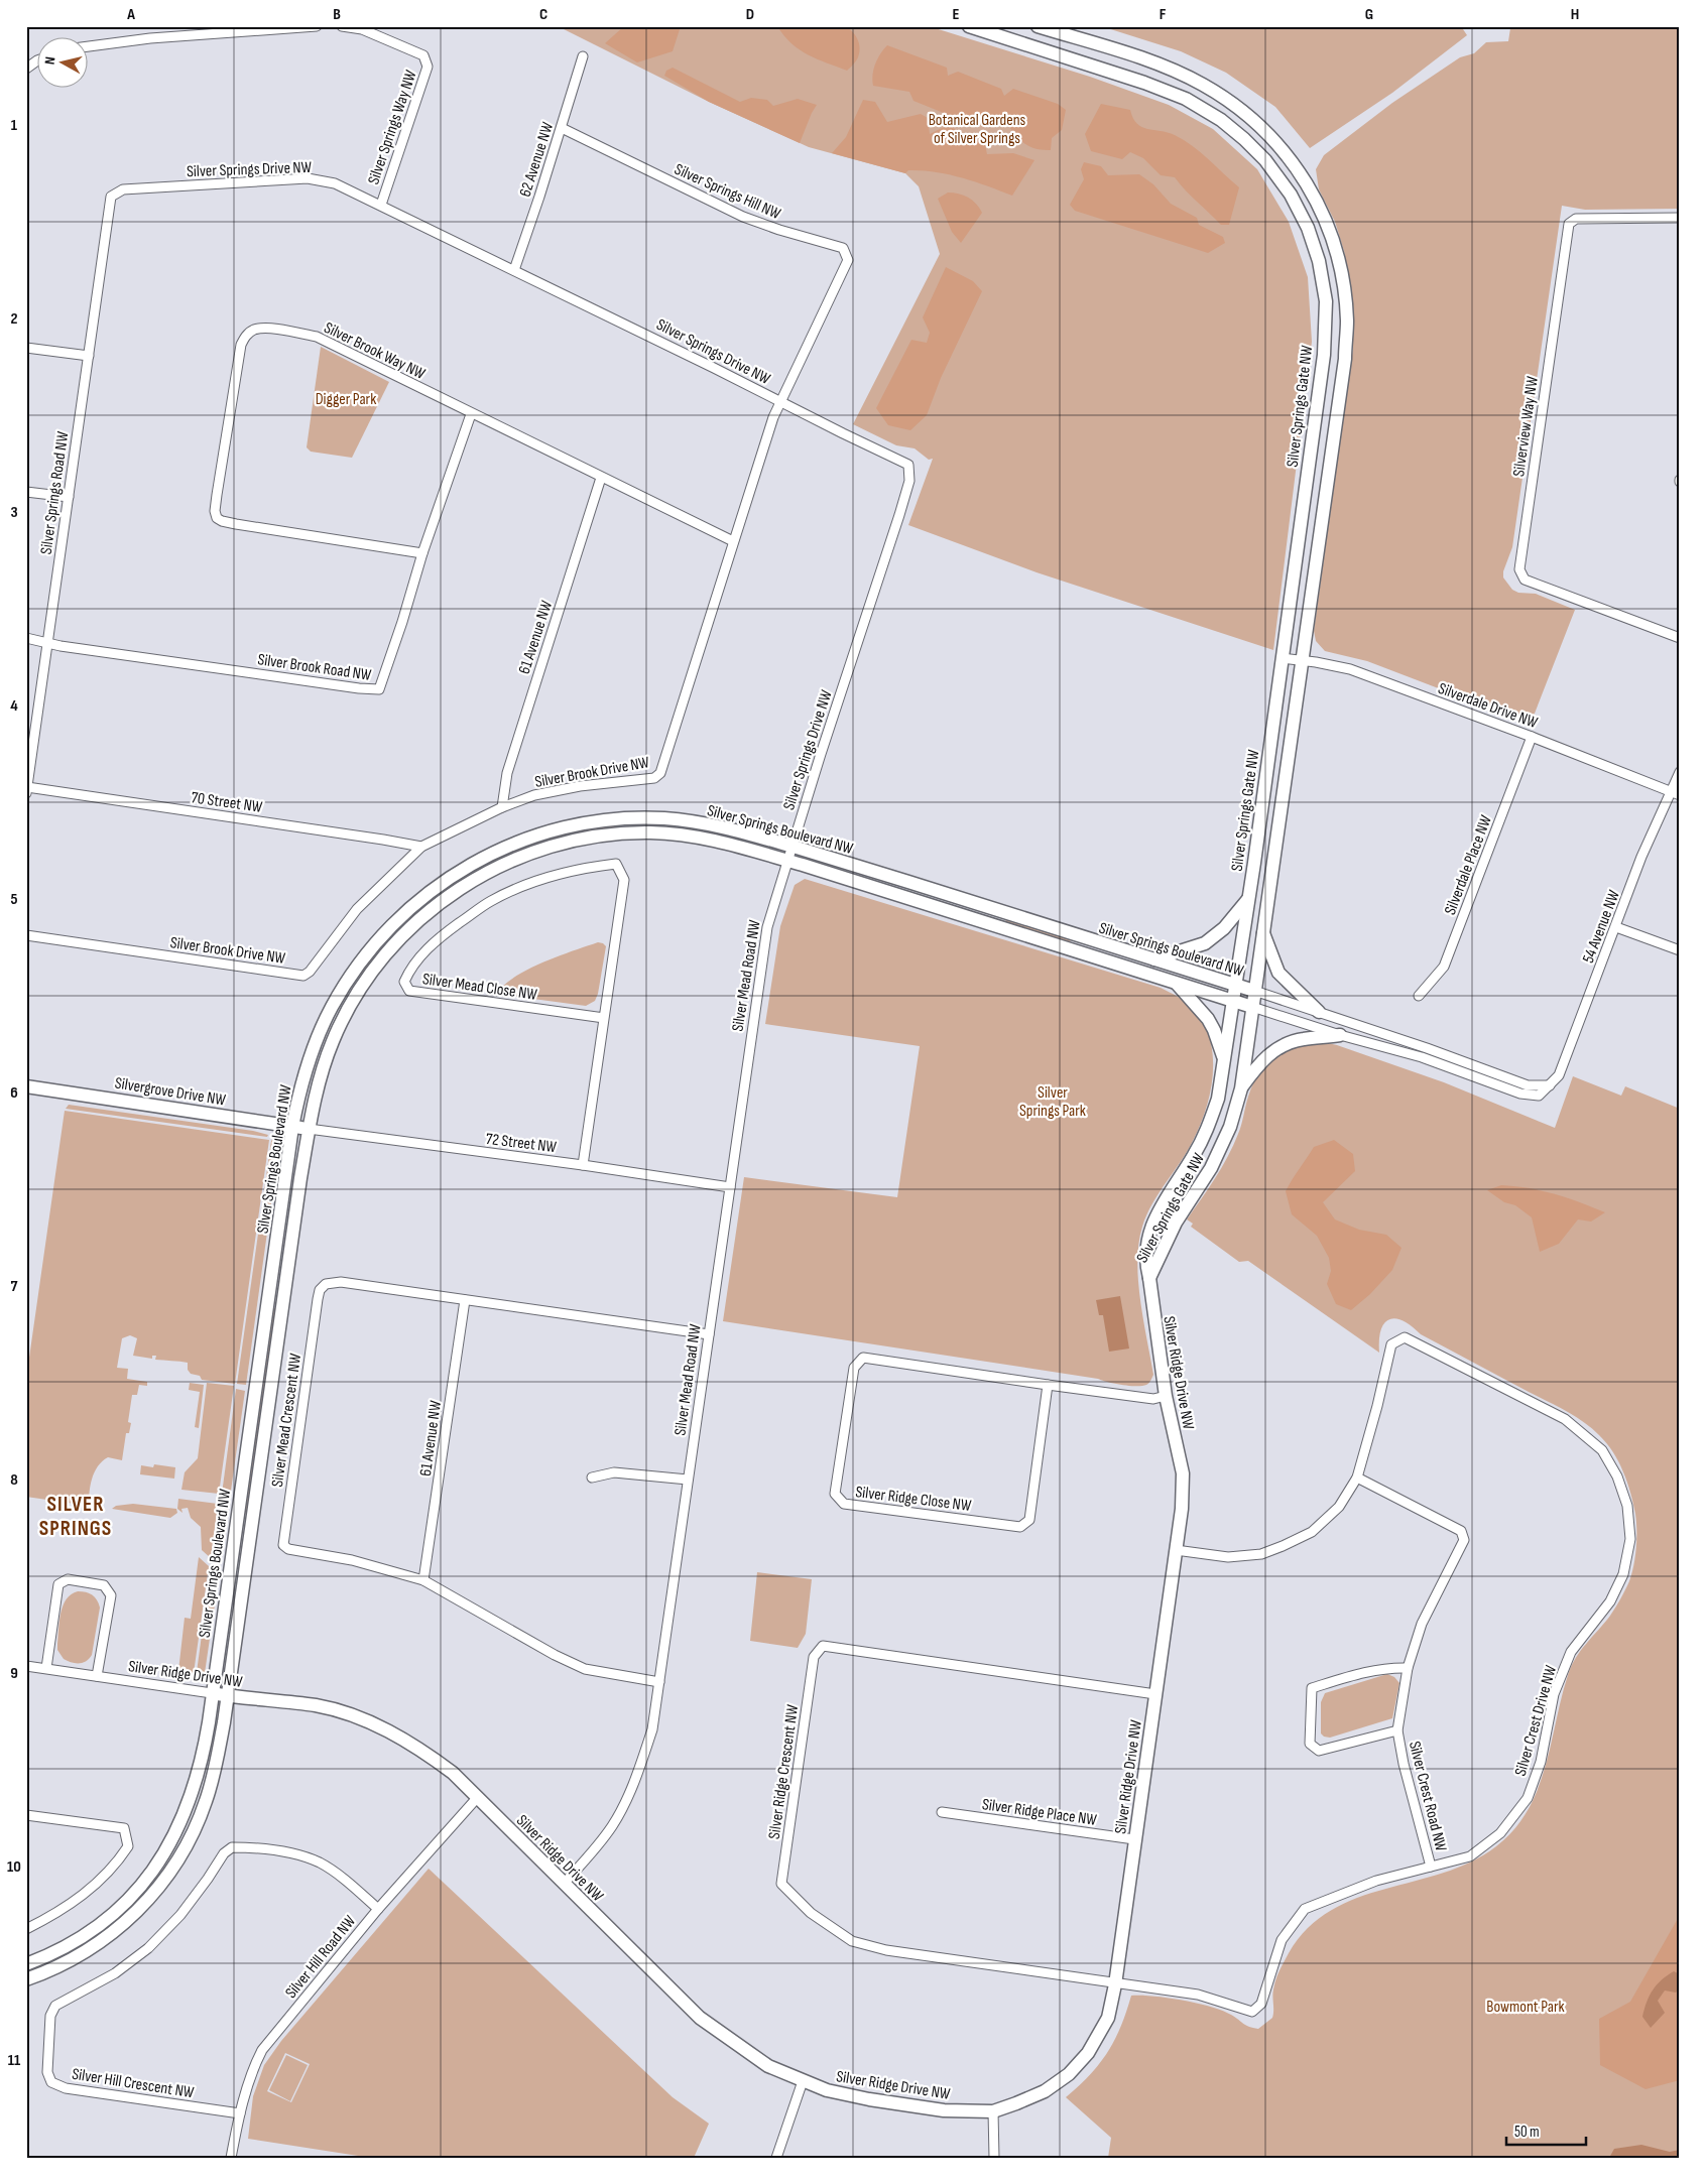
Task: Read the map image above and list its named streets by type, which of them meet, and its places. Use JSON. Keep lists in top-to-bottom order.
{
  "streets": {
    "street": [
      "Silver Springs Way NW",
      "62 Avenue NW",
      "Silver Springs Drive NW",
      "Silver Springs Hill NW",
      "Silver Brook Way NW",
      "Silver Springs Gate NW",
      "Silverview Way NW",
      "Silver Springs Road NW",
      "61 Avenue NW",
      "Silver Brook Road NW",
      "Silverdale Drive NW",
      "Silver Brook Drive NW",
      "70 Street NW",
      "Silver Springs Boulevard NW",
      "Silverdale Place NW",
      "54 Avenue NW",
      "Silver Mead Road NW",
      "Silver Mead Close NW",
      "Silvergrove Drive NW",
      "72 Street NW",
      "Silver Ridge Drive NW",
      "Silver Mead Crescent NW",
      "Silver Ridge Close NW",
      "Silver Crest Drive NW",
      "Silver Ridge Crescent NW",
      "Silver Crest Road NW",
      "Silver Ridge Place NW",
      "Silver Hill Road NW",
      "Silver Hill Crescent NW"
    ]
  },
  "crossings": [
    ["Silver Springs Way NW", "Silver Springs Drive NW"],
    ["62 Avenue NW", "Silver Springs Drive NW"],
    ["62 Avenue NW", "Silver Springs Hill NW"],
    ["Silver Springs Drive NW", "Silver Springs Hill NW"],
    ["Silver Springs Drive NW", "Silver Springs Road NW"],
    ["Silver Springs Drive NW", "Silver Brook Drive NW"],
    ["Silver Springs Drive NW", "Silver Springs Boulevard NW"],
    ["Silver Springs Drive NW", "Silver Mead Road NW"],
    ["Silver Springs Hill NW", "Silver Brook Drive NW"],
    ["Silver Brook Way NW", "61 Avenue NW"],
    ["Silver Brook Way NW", "Silver Brook Road NW"],
    ["Silver Brook Way NW", "Silver Brook Drive NW"],
    ["Silver Springs Gate NW", "Silverdale Drive NW"],
    ["Silver Springs Gate NW", "Silver Springs Boulevard NW"],
    ["Silver Springs Gate NW", "Silver Ridge Drive NW"],
    ["Silver Springs Road NW", "Silver Brook Road NW"],
    ["Silver Springs Road NW", "70 Street NW"],
    ["61 Avenue NW", "Silver Brook Drive NW"],
    ["61 Avenue NW", "Silver Mead Crescent NW"],
    ["Silverdale Drive NW", "Silverdale Place NW"],
    ["Silverdale Drive NW", "54 Avenue NW"],
    ["Silver Brook Drive NW", "70 Street NW"],
    ["Silver Springs Boulevard NW", "54 Avenue NW"],
    ["Silver Springs Boulevard NW", "Silver Mead Road NW"],
    ["Silver Springs Boulevard NW", "Silvergrove Drive NW"],
    ["Silver Springs Boulevard NW", "72 Street NW"],
    ["Silver Springs Boulevard NW", "Silver Ridge Drive NW"],
    ["Silver Mead Road NW", "72 Street NW"],
    ["Silver Mead Road NW", "Silver Ridge Drive NW"],
    ["Silver Mead Road NW", "Silver Mead Crescent NW"],
    ["Silver Mead Close NW", "72 Street NW"],
    ["Silvergrove Drive NW", "72 Street NW"],
    ["Silver Ridge Drive NW", "Silver Ridge Close NW"],
    ["Silver Ridge Drive NW", "Silver Crest Drive NW"],
    ["Silver Ridge Drive NW", "Silver Ridge Crescent NW"],
    ["Silver Ridge Drive NW", "Silver Ridge Place NW"],
    ["Silver Ridge Drive NW", "Silver Hill Road NW"],
    ["Silver Crest Drive NW", "Silver Ridge Crescent NW"],
    ["Silver Crest Drive NW", "Silver Crest Road NW"],
    ["Silver Hill Road NW", "Silver Hill Crescent NW"]
  ],
  "districts": ["SILVER SPRINGS"],
  "parks": [
    "Botanical Gardens of Silver Springs",
    "Digger Park",
    "Silver Springs Park",
    "Bowmont Park"
  ],
  "scale_bar": "50 m",
  "north": "left",
  "grid": {
    "columns": [
      "A",
      "B",
      "C",
      "D",
      "E",
      "F",
      "G",
      "H"
    ],
    "rows": [
      "1",
      "2",
      "3",
      "4",
      "5",
      "6",
      "7",
      "8",
      "9",
      "10",
      "11"
    ]
  }
}
